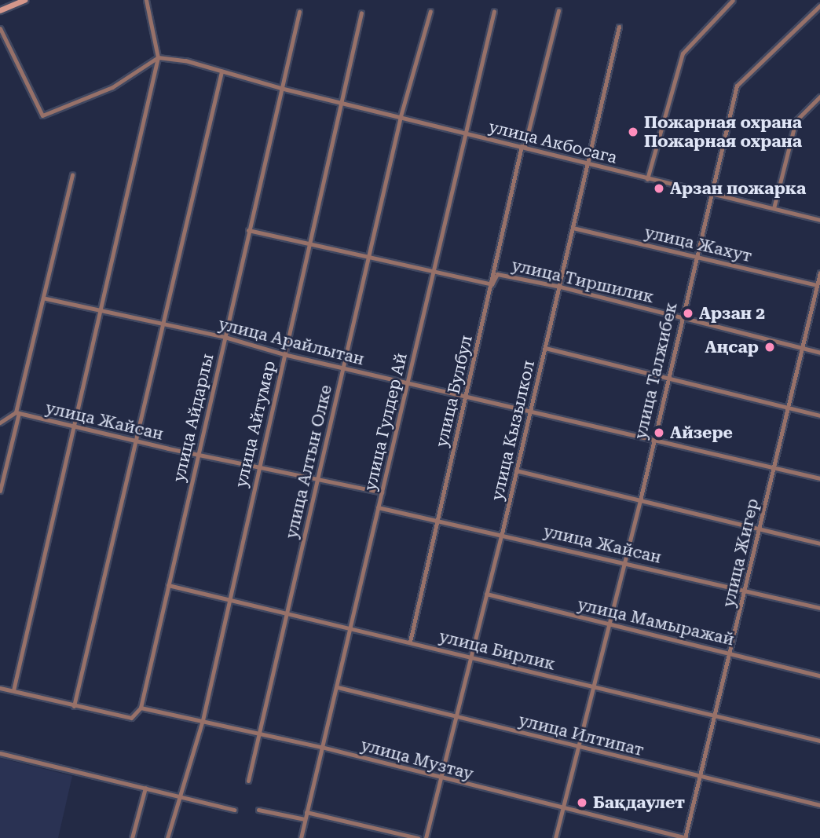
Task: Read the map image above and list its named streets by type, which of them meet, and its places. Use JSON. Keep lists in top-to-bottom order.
{
  "streets": {
    "street": [
      "улица Акбосага",
      "улица Жахут",
      "улица Тиршилик",
      "улица Арайлытан",
      "улица Талжибек",
      "улица Булбул",
      "улица Айдарлы",
      "улица Жайсан",
      "улица Гулдер Ай",
      "улица Айтумар",
      "улица Кызылкол",
      "улица Алтын Олке",
      "улица Жигер",
      "улица Мамыражай",
      "улица Бирлик",
      "улица Илтипат",
      "улица Музтау"
    ]
  },
  "crossings": [
    ["улица Акбосага", "улица Талжибек"],
    ["улица Акбосага", "улица Булбул"],
    ["улица Акбосага", "улица Айдарлы"],
    ["улица Акбосага", "улица Гулдер Ай"],
    ["улица Акбосага", "улица Айтумар"],
    ["улица Акбосага", "улица Кызылкол"],
    ["улица Акбосага", "улица Алтын Олке"],
    ["улица Жахут", "улица Талжибек"],
    ["улица Жахут", "улица Кызылкол"],
    ["улица Жахут", "улица Жигер"],
    ["улица Тиршилик", "улица Талжибек"],
    ["улица Тиршилик", "улица Булбул"],
    ["улица Тиршилик", "улица Айдарлы"],
    ["улица Тиршилик", "улица Гулдер Ай"],
    ["улица Тиршилик", "улица Айтумар"],
    ["улица Тиршилик", "улица Кызылкол"],
    ["улица Тиршилик", "улица Алтын Олке"],
    ["улица Тиршилик", "улица Жигер"],
    ["улица Арайлытан", "улица Талжибек"],
    ["улица Арайлытан", "улица Булбул"],
    ["улица Арайлытан", "улица Айдарлы"],
    ["улица Арайлытан", "улица Гулдер Ай"],
    ["улица Арайлытан", "улица Айтумар"],
    ["улица Арайлытан", "улица Кызылкол"],
    ["улица Арайлытан", "улица Алтын Олке"],
    ["улица Арайлытан", "улица Жигер"],
    ["улица Талжибек", "улица Жайсан"],
    ["улица Талжибек", "улица Мамыражай"],
    ["улица Талжибек", "улица Бирлик"],
    ["улица Талжибек", "улица Илтипат"],
    ["улица Талжибек", "улица Музтау"],
    ["улица Булбул", "улица Жайсан"],
    ["улица Булбул", "улица Бирлик"],
    ["улица Айдарлы", "улица Жайсан"],
    ["улица Айдарлы", "улица Бирлик"],
    ["улица Айдарлы", "улица Музтау"],
    ["улица Жайсан", "улица Гулдер Ай"],
    ["улица Жайсан", "улица Айтумар"],
    ["улица Жайсан", "улица Кызылкол"],
    ["улица Жайсан", "улица Алтын Олке"],
    ["улица Жайсан", "улица Жигер"],
    ["улица Гулдер Ай", "улица Бирлик"],
    ["улица Гулдер Ай", "улица Илтипат"],
    ["улица Гулдер Ай", "улица Музтау"],
    ["улица Айтумар", "улица Бирлик"],
    ["улица Айтумар", "улица Музтау"],
    ["улица Кызылкол", "улица Мамыражай"],
    ["улица Кызылкол", "улица Бирлик"],
    ["улица Кызылкол", "улица Илтипат"],
    ["улица Кызылкол", "улица Музтау"],
    ["улица Алтын Олке", "улица Бирлик"],
    ["улица Алтын Олке", "улица Музтау"],
    ["улица Жигер", "улица Мамыражай"],
    ["улица Жигер", "улица Бирлик"],
    ["улица Жигер", "улица Илтипат"],
    ["улица Жигер", "улица Музтау"]
  ],
  "places": [
    "Пожарная охрана Пожарная охрана",
    "Арзан пожарка",
    "Арзан 2",
    "Аңсар",
    "Айзере",
    "Бақдаулет"
  ]
}
